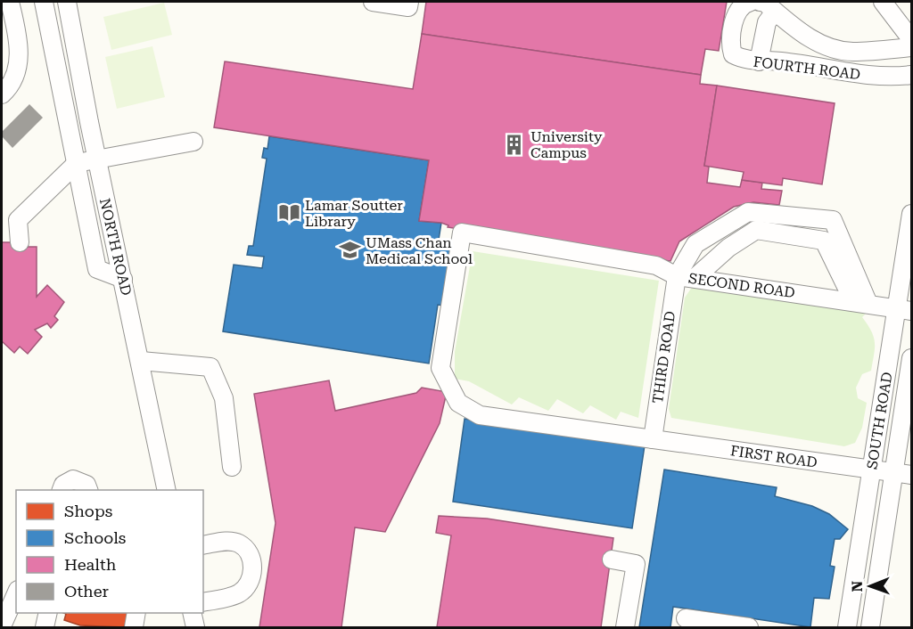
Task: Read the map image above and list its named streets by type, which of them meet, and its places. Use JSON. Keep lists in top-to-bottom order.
{
  "streets": {
    "street": [
      "FOURTH ROAD",
      "NORTH ROAD",
      "SECOND ROAD",
      "THIRD ROAD",
      "SOUTH ROAD",
      "FIRST ROAD"
    ]
  },
  "crossings": [
    ["SECOND ROAD", "THIRD ROAD"],
    ["SECOND ROAD", "SOUTH ROAD"],
    ["SECOND ROAD", "FIRST ROAD"],
    ["THIRD ROAD", "FIRST ROAD"],
    ["SOUTH ROAD", "FIRST ROAD"]
  ],
  "places": {
    "building": ["University Campus"],
    "library": ["Lamar Soutter Library"],
    "school or university": ["UMass Chan Medical School"]
  },
  "legend": [
    "Shops",
    "Schools",
    "Health",
    "Other"
  ],
  "north": "left"
}
